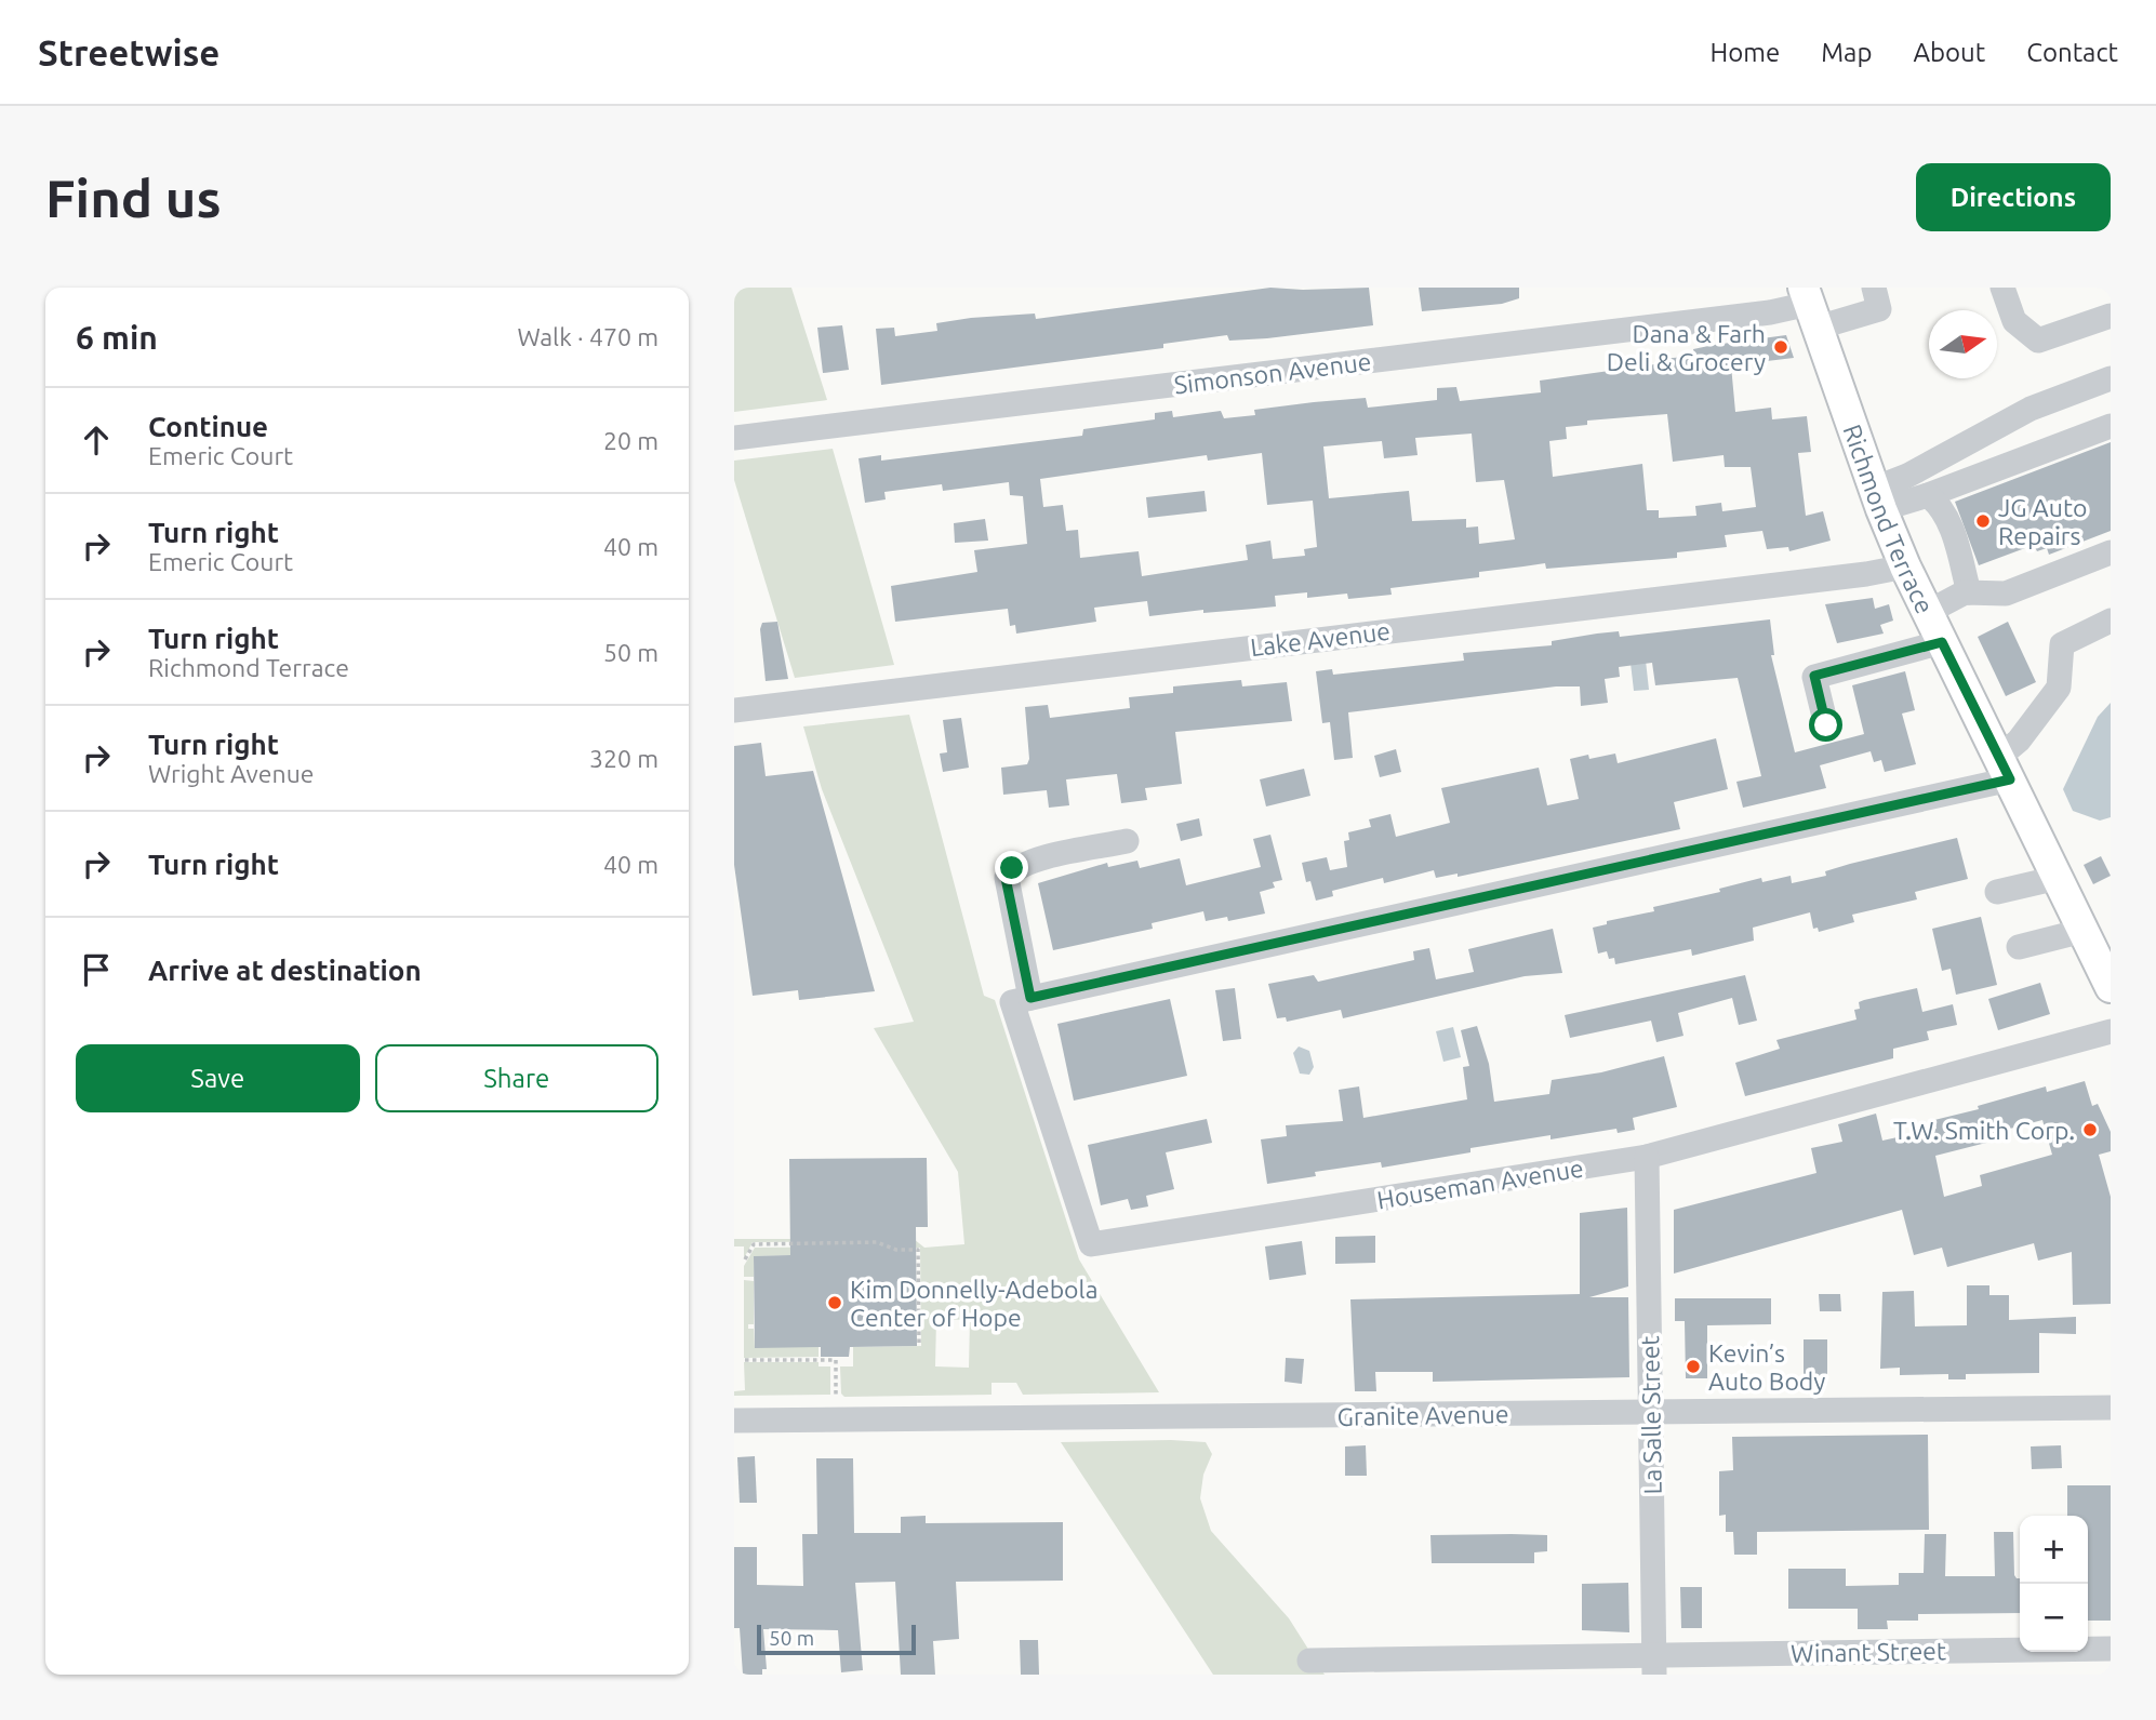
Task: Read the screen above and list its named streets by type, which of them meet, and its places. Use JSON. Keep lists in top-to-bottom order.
{
  "streets": {
    "main road": ["Richmond Terrace"],
    "street": [
      "Simonson Avenue",
      "Lake Avenue",
      "Houseman Avenue",
      "Granite Avenue",
      "La Salle Street",
      "Winant Street"
    ]
  },
  "crossings": [
    ["Simonson Avenue", "Richmond Terrace"],
    ["Richmond Terrace", "Lake Avenue"],
    ["Houseman Avenue", "La Salle Street"],
    ["Granite Avenue", "La Salle Street"],
    ["La Salle Street", "Winant Street"]
  ],
  "places": [
    "Dana & Farh Deli & Grocery",
    "JG Auto Repairs",
    "T.W. Smith Corp.",
    "Kim Donnelly-Adebola Center of Hope",
    "Kevin’s Auto Body"
  ],
  "scale_bar": "50 m",
  "north": "right",
  "page": {
    "header": "Streetwise",
    "nav": [
      "Home",
      "Map",
      "About",
      "Contact"
    ],
    "buttons": [
      "Directions",
      ["Save", "Share"]
    ],
    "title": "Find us",
    "heading": ["6 min", "Walk · 470 m"],
    "list": [
      ["Continue", "Emeric Court", "20 m"],
      ["Turn right", "Emeric Court", "40 m"],
      ["Turn right", "Richmond Terrace", "50 m"],
      ["Turn right", "Wright Avenue", "320 m"],
      ["Turn right", "40 m"],
      "Arrive at destination"
    ],
    "map_buttons": ["+", "−"],
    "scale": "50 m"
  }
}
